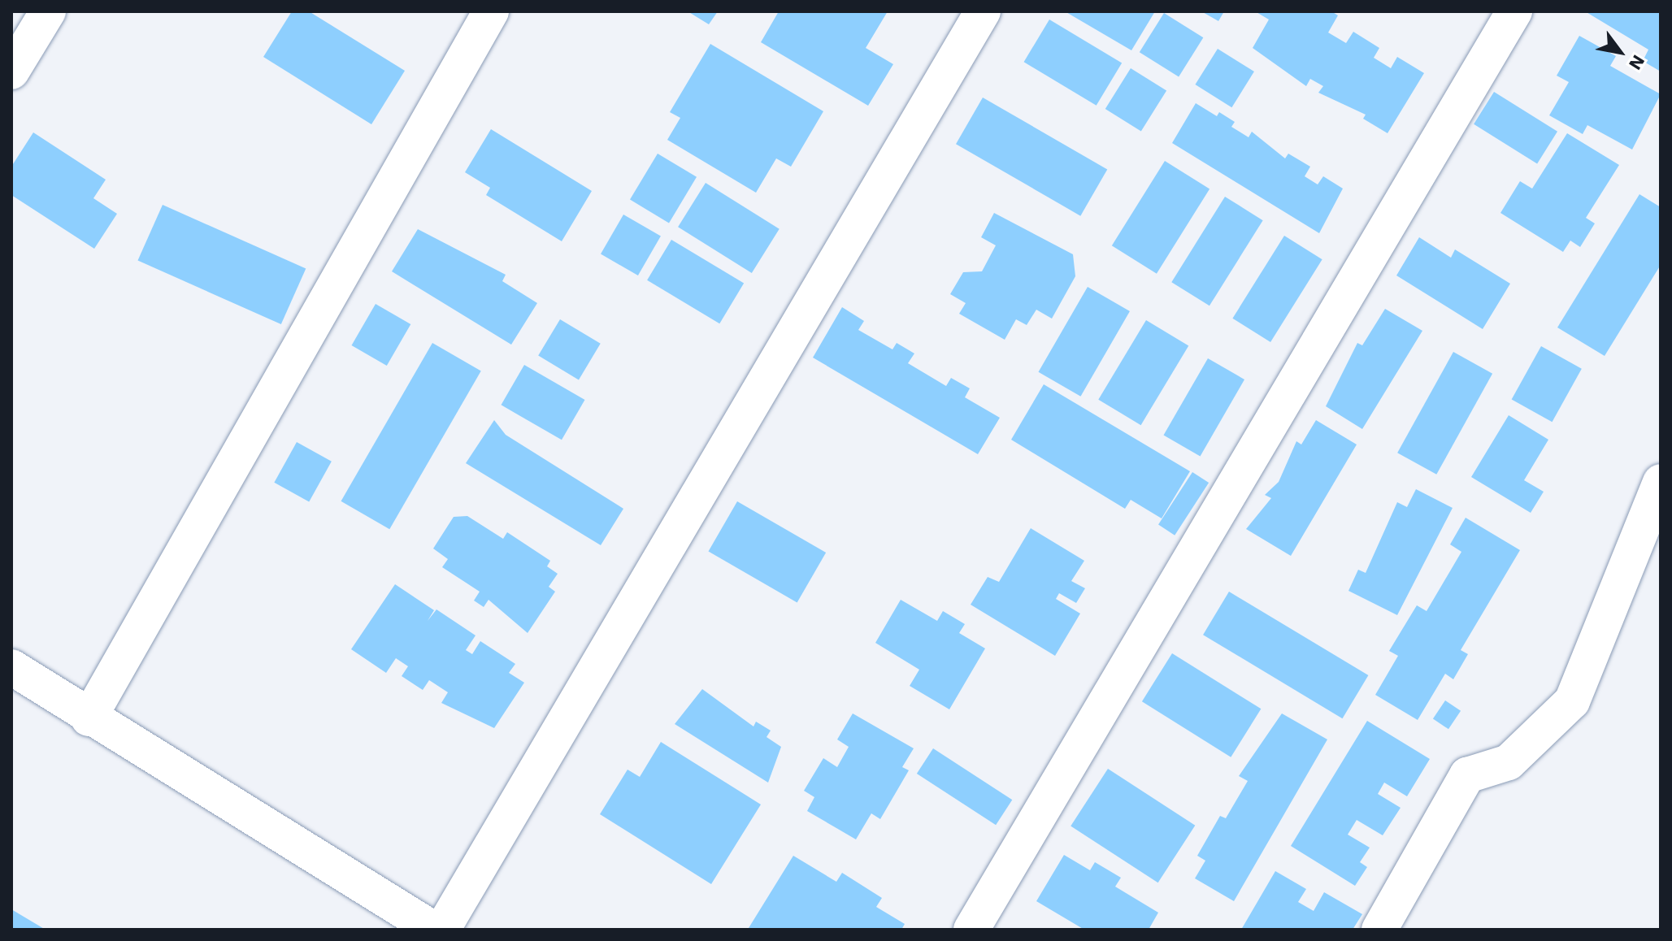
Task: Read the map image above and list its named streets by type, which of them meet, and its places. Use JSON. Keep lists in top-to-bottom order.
{
  "north": "bottom right"
}
